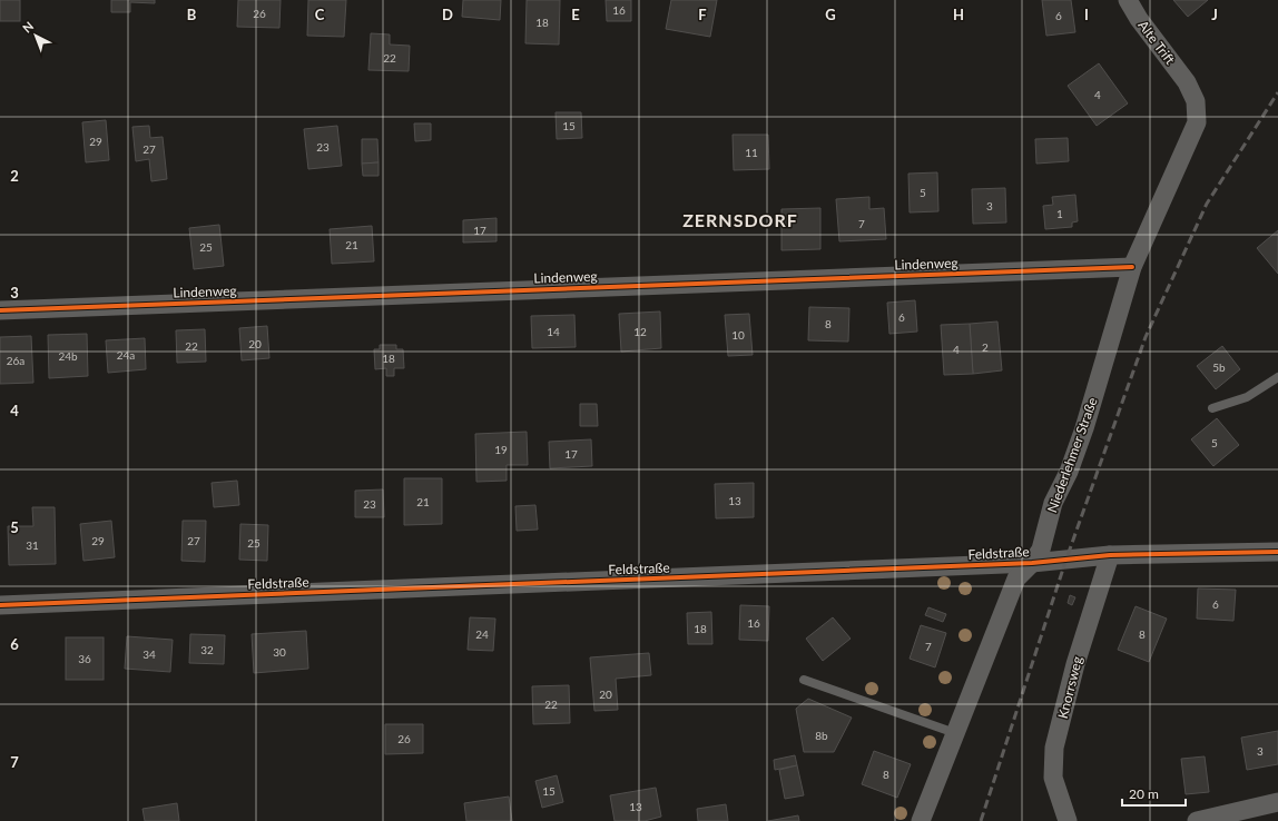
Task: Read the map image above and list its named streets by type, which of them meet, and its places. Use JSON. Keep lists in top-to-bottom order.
{
  "streets": {
    "street": [
      "Alte Trift",
      "Lindenweg",
      "Niederlehmer Straße",
      "Feldstraße",
      "Knorrsweg"
    ]
  },
  "crossings": [
    ["Alte Trift", "Niederlehmer Straße"],
    ["Lindenweg", "Niederlehmer Straße"],
    ["Niederlehmer Straße", "Feldstraße"],
    ["Feldstraße", "Knorrsweg"]
  ],
  "districts": ["ZERNSDORF"],
  "house_numbers": [
    "16",
    "26",
    "6",
    "18",
    "22",
    "4",
    "15",
    "29",
    "23",
    "27",
    "11",
    "5",
    "3",
    "1",
    "7",
    "17",
    "21",
    "25",
    "6",
    "8",
    "14",
    "12",
    "10",
    "20",
    "22",
    "2",
    "4",
    "24a",
    "24b",
    "18",
    "26a",
    "5b",
    "5",
    "19",
    "17",
    "13",
    "21",
    "23",
    "29",
    "27",
    "25",
    "31",
    "6",
    "16",
    "18",
    "24",
    "8",
    "7",
    "32",
    "30",
    "34",
    "36",
    "20",
    "22",
    "8b",
    "26",
    "3",
    "8",
    "15",
    "13"
  ],
  "scale_bar": "20 m",
  "north": "top left",
  "grid": {
    "columns": [
      "B",
      "C",
      "D",
      "E",
      "F",
      "G",
      "H",
      "I",
      "J"
    ],
    "rows": [
      "2",
      "3",
      "4",
      "5",
      "6",
      "7"
    ]
  }
}
